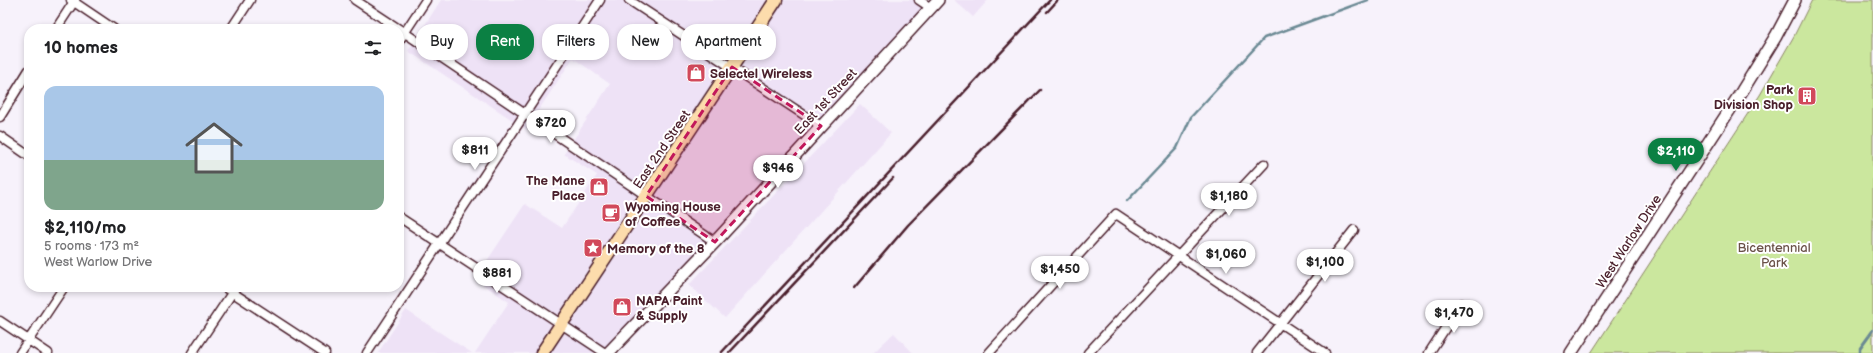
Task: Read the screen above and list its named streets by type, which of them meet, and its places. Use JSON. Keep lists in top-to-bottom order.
{
  "streets": {
    "main road": ["East 2nd Street"],
    "street": ["East 1st Street", "West Warlow Drive"]
  },
  "parks": ["Bicentennial Park"],
  "places": {
    "shop": ["Selectel Wireless", "The Mane Place", "NAPA Paint & Supply"],
    "building": ["Park Division Shop"],
    "cafe": ["Wyoming House of Coffee"],
    "place": ["Memory of the 8"]
  },
  "page": {
    "chip": [
      "Buy",
      "Rent",
      "Filters",
      "New",
      "Apartment"
    ],
    "heading": "10 homes",
    "list": [
      {
        "name": "$2,110/mo",
        "note": "5 rooms · 173 m² · West Warlow Drive"
      }
    ],
    "price": [
      "$720",
      "$811",
      "$2,110",
      "$946",
      "$1,180",
      "$1,060",
      "$1,100",
      "$1,450",
      "$881",
      "$1,470"
    ]
  }
}
